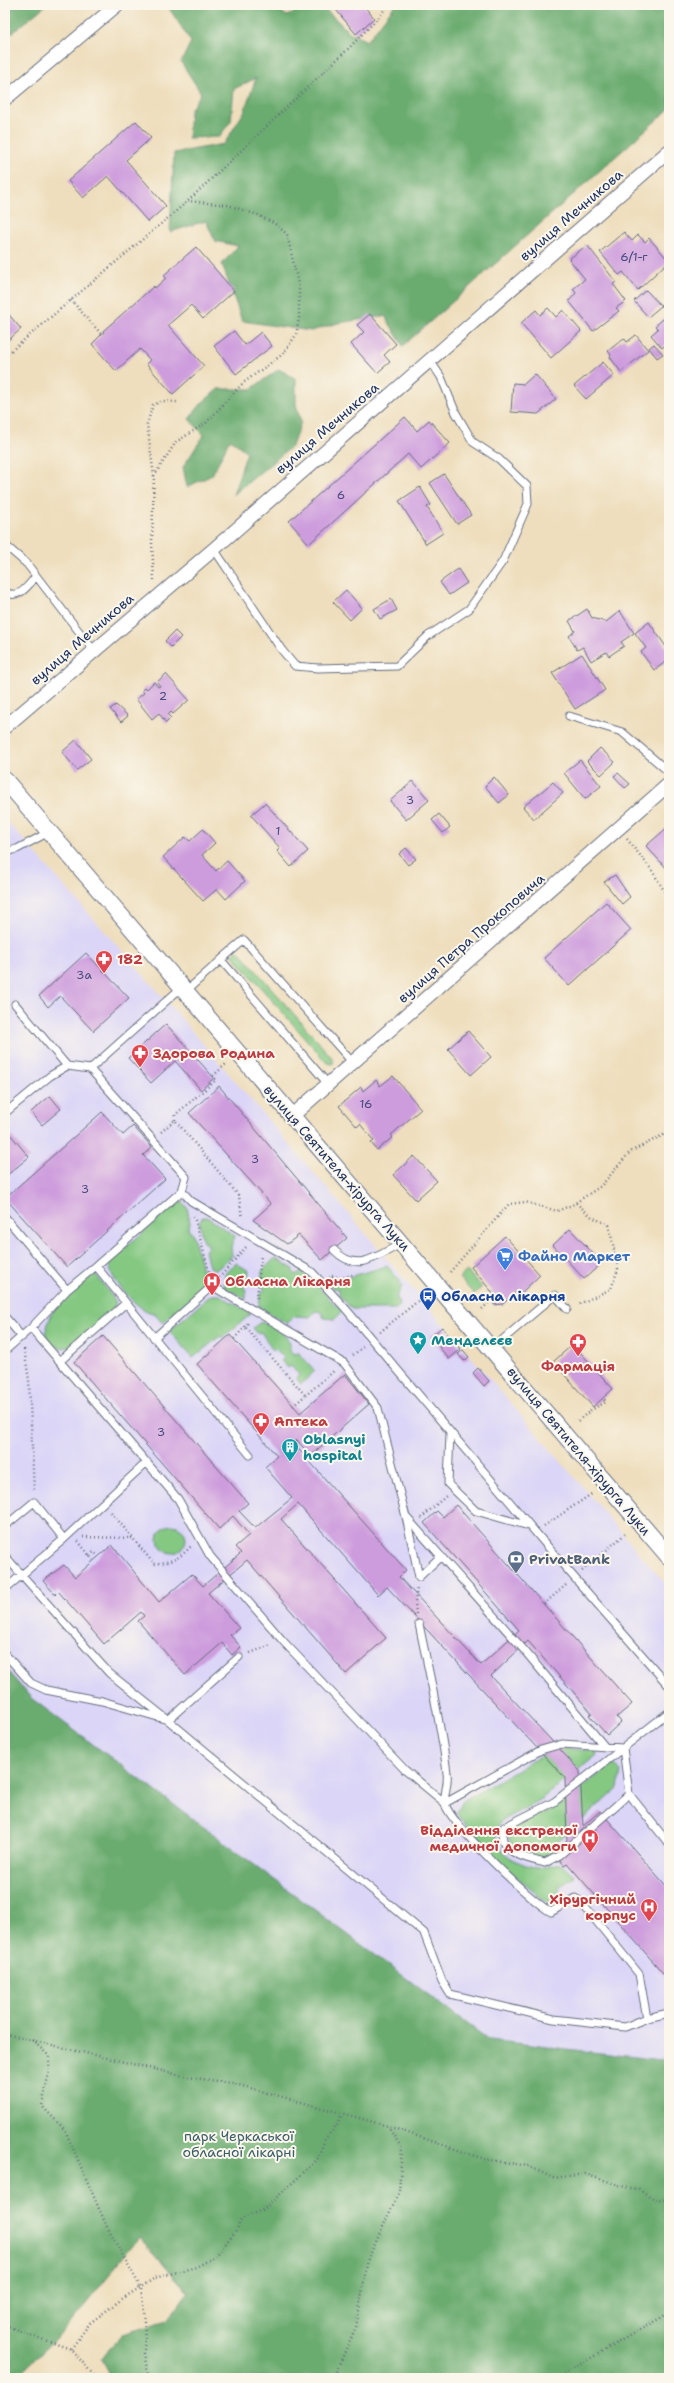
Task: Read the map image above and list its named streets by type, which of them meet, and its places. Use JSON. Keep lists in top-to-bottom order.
{
  "streets": {
    "street": ["вулиця Мечникова", "вулиця Петра Прокоповича", "вулиця Святителя-хірурга Луки"]
  },
  "crossings": [
    ["вулиця Петра Прокоповича", "вулиця Святителя-хірурга Луки"]
  ],
  "parks": ["парк Черкаської обласної лікарні"],
  "places": {
    "pharmacy": [
      "182",
      "Здорова Родина",
      "Фармація",
      "Аптека"
    ],
    "supermarket": ["Файно Маркет"],
    "hospital": ["Обласна Лікарня", "Відділення екстреної медичної допомоги", "Хірургічний корпус"],
    "bus stop": ["Обласна лікарня"],
    "place": ["Менделєєв"],
    "building": ["Oblasnyi hospital"],
    "bank": ["PrivatBank"]
  },
  "house_numbers": [
    "6/1-г",
    "6",
    "2",
    "3",
    "1",
    "3а",
    "16",
    "3",
    "3",
    "3"
  ]
}
